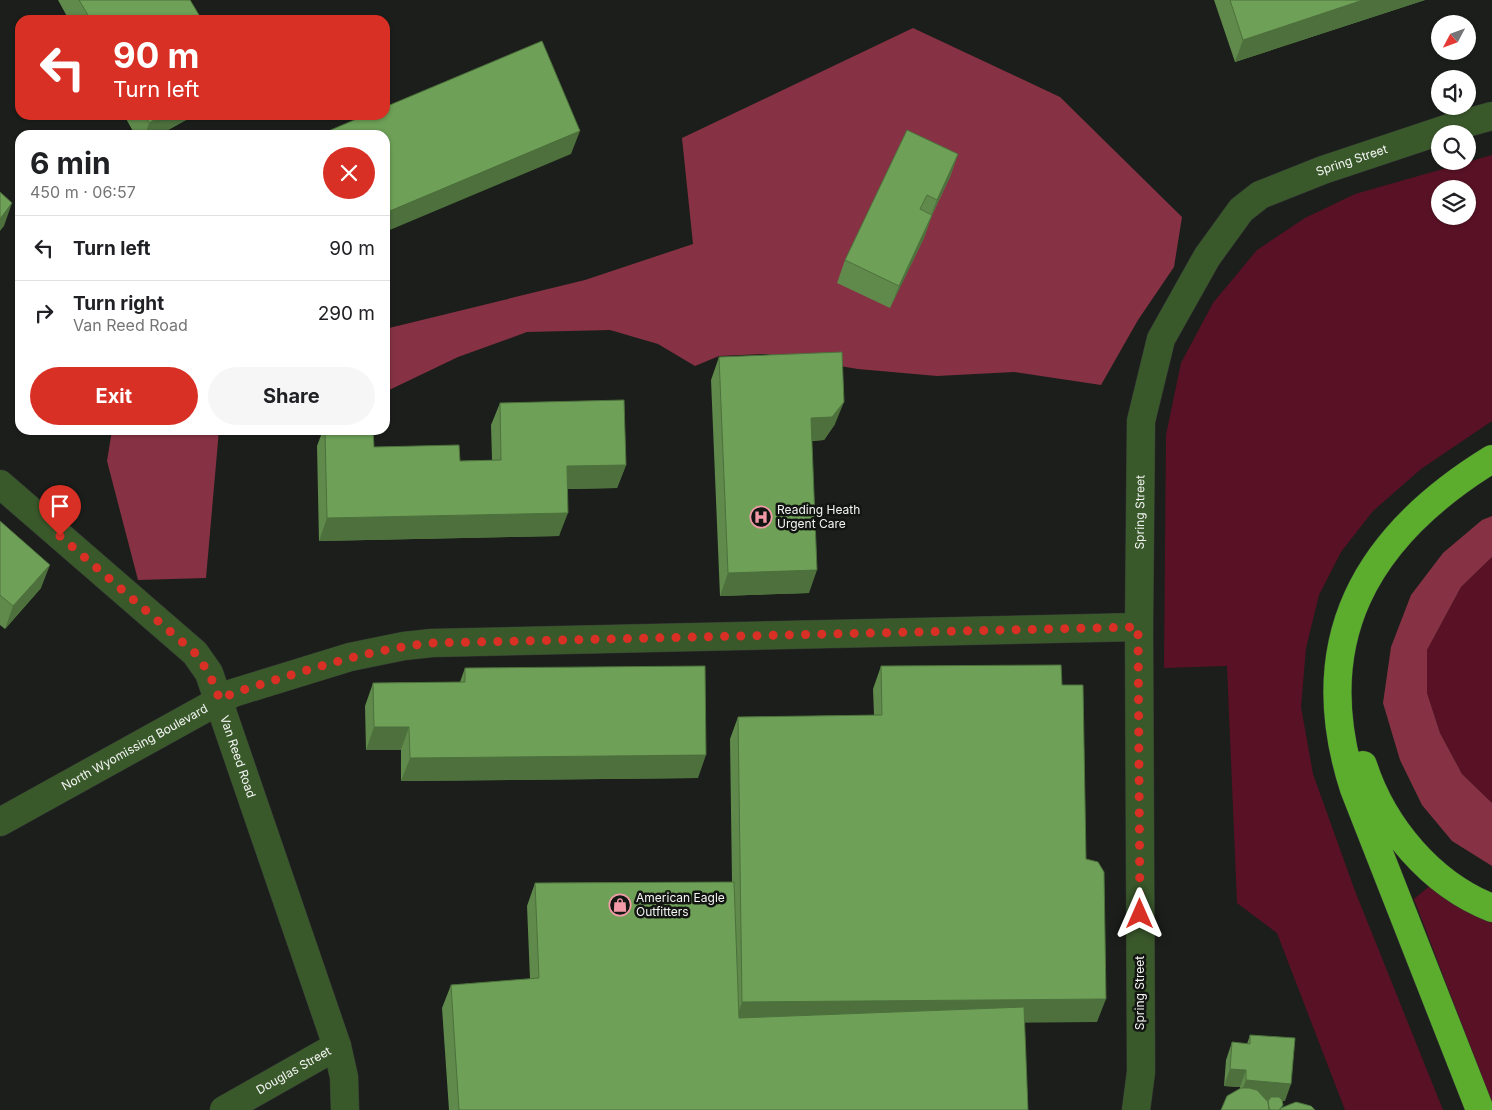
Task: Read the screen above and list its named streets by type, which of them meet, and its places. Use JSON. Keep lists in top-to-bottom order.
{
  "streets": {
    "street": [
      "Spring Street",
      "North Wyomissing Boulevard",
      "Van Reed Road",
      "Douglas Street"
    ]
  },
  "crossings": [
    ["Spring Street", "North Wyomissing Boulevard"],
    ["North Wyomissing Boulevard", "Van Reed Road"],
    ["Van Reed Road", "Douglas Street"]
  ],
  "places": {
    "hospital": ["Reading Heath Urgent Care"],
    "shop": ["American Eagle Outfitters"]
  },
  "north": "bottom left",
  "page": {
    "turn": ["90 m", "Turn left"],
    "heading": ["6 min", "450 m · 06:57"],
    "list": [
      {
        "name": "Turn left",
        "value": "90 m"
      },
      {
        "name": "Turn right",
        "note": "Van Reed Road",
        "value": "290 m"
      }
    ],
    "buttons": ["Exit", "Share"]
  }
}
